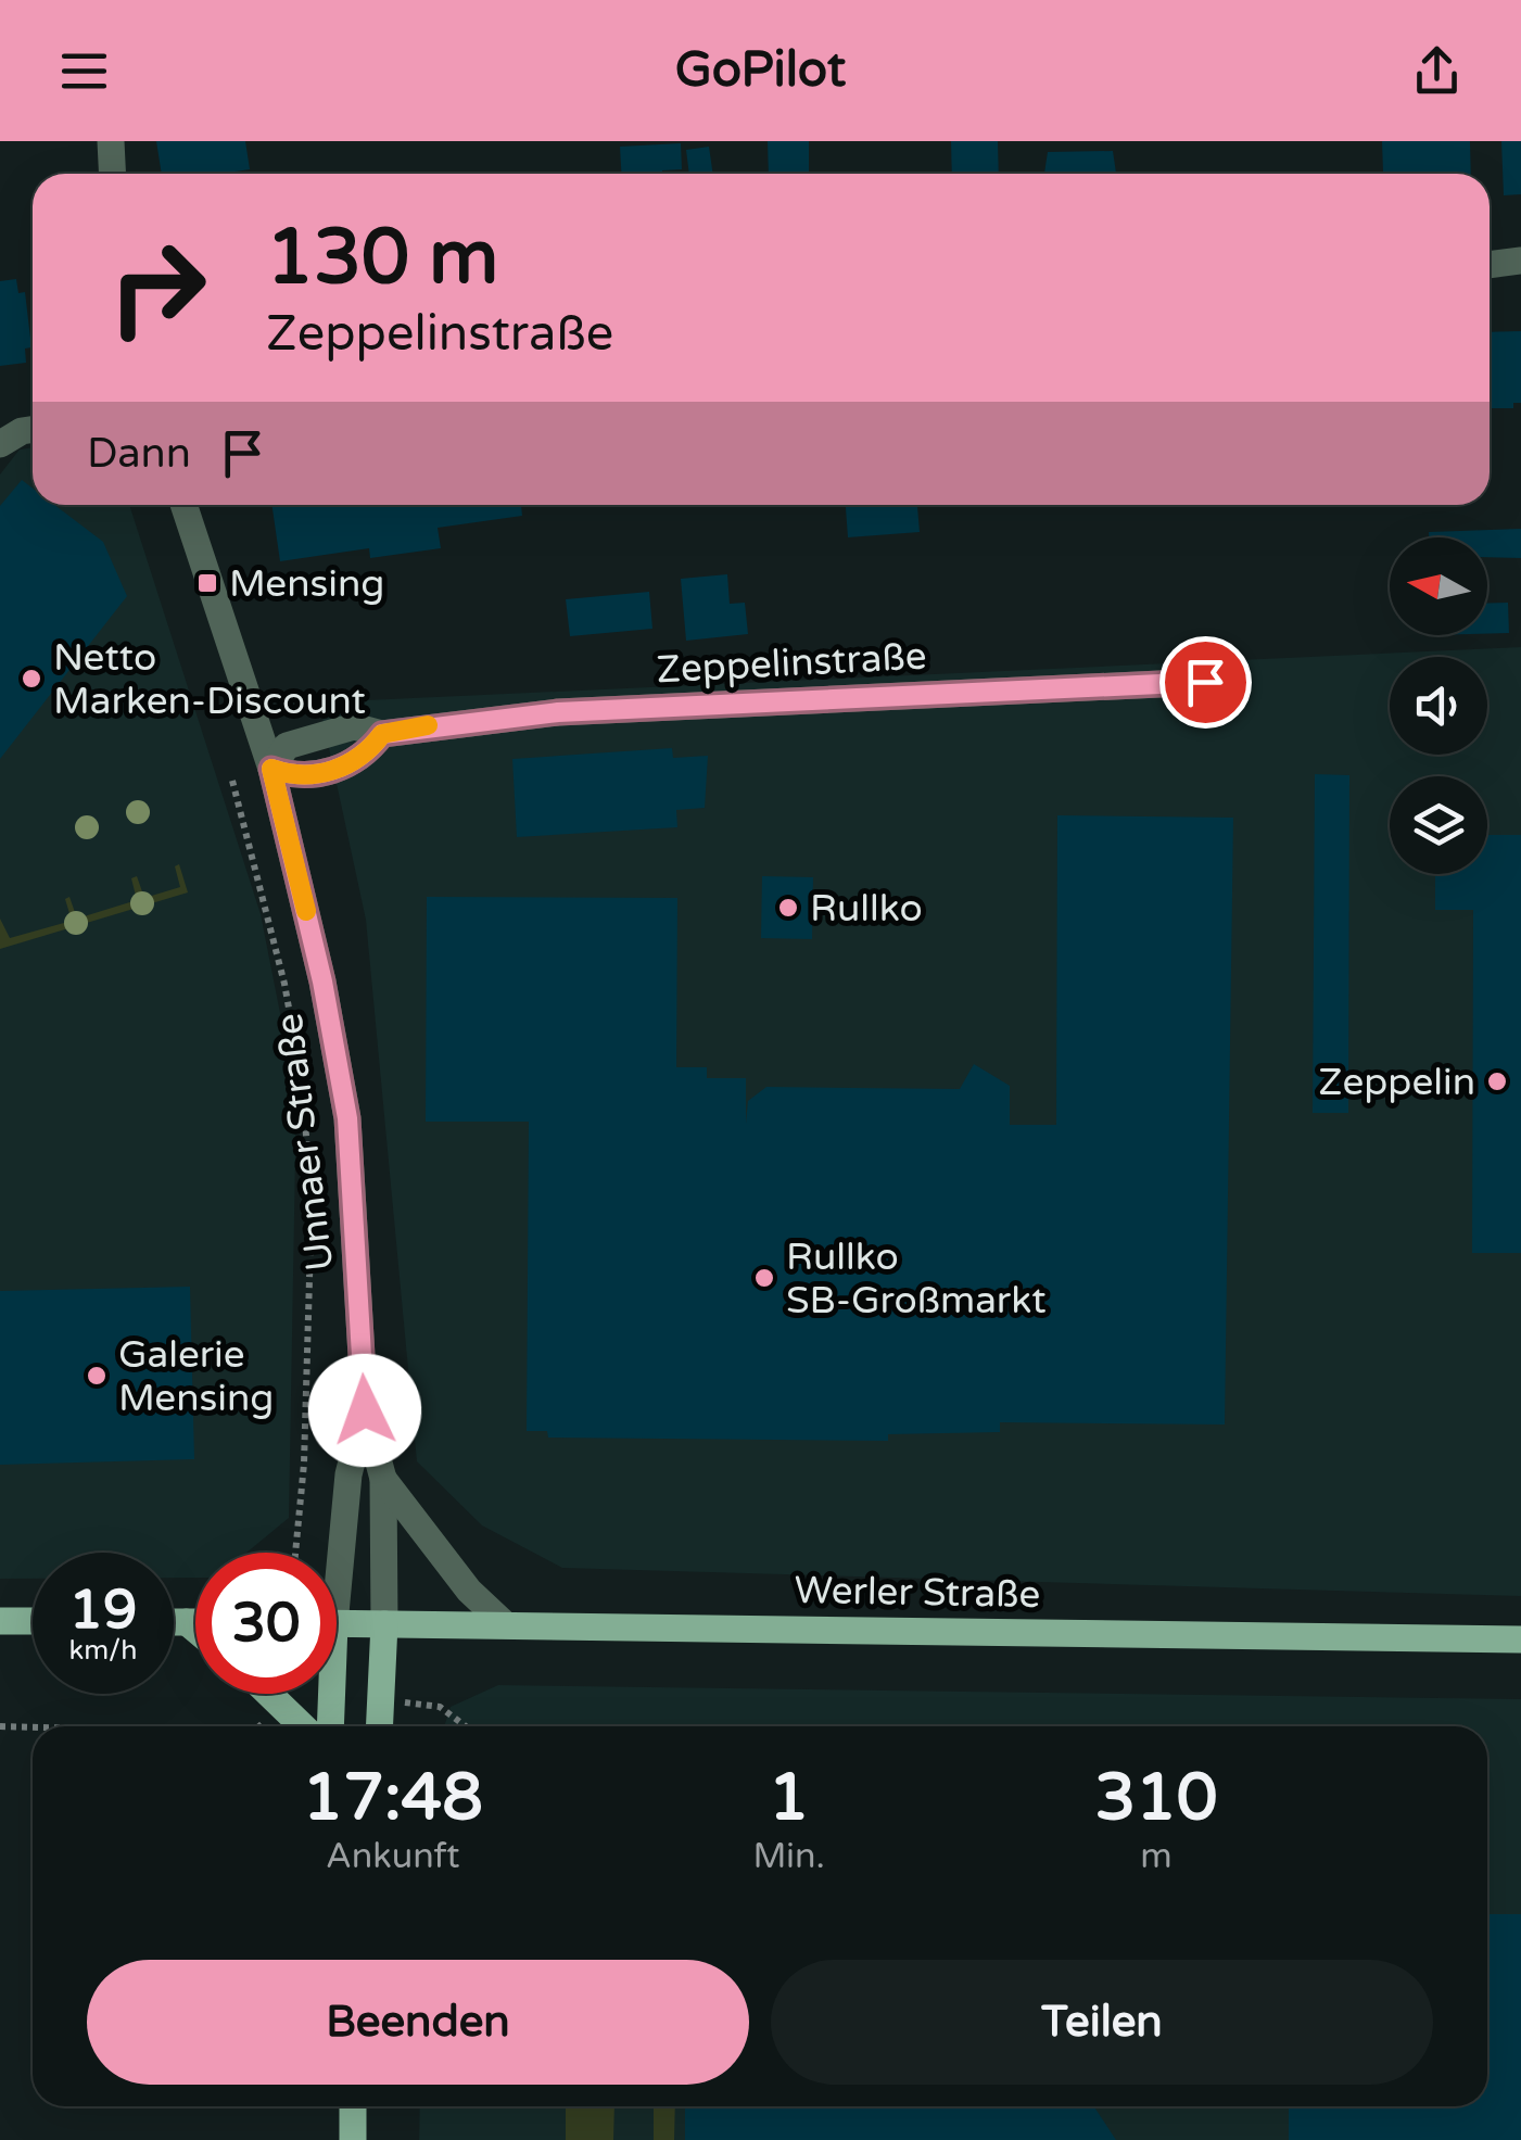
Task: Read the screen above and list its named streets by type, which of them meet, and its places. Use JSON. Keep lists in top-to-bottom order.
{
  "streets": {
    "main road": ["Unnaer Straße", "Werler Straße"],
    "street": ["Zeppelinstraße"]
  },
  "crossings": [
    ["Zeppelinstraße", "Unnaer Straße"],
    ["Unnaer Straße", "Werler Straße"]
  ],
  "places": {
    "transit": ["Mensing"],
    "other": [
      "Netto Marken-Discount",
      "Rullko",
      "Zeppelin",
      "Rullko SB-Großmarkt",
      "Galerie Mensing"
    ]
  },
  "north": "left",
  "page": {
    "header": "GoPilot",
    "turn": ["130 m", "Zeppelinstraße"],
    "then": "Dann",
    "speed": "19 km/h",
    "limit": "30",
    "eta": [
      "17:48",
      "Ankunft",
      "1",
      "Min.",
      "310",
      "m"
    ],
    "buttons": ["Beenden", "Teilen"]
  }
}
